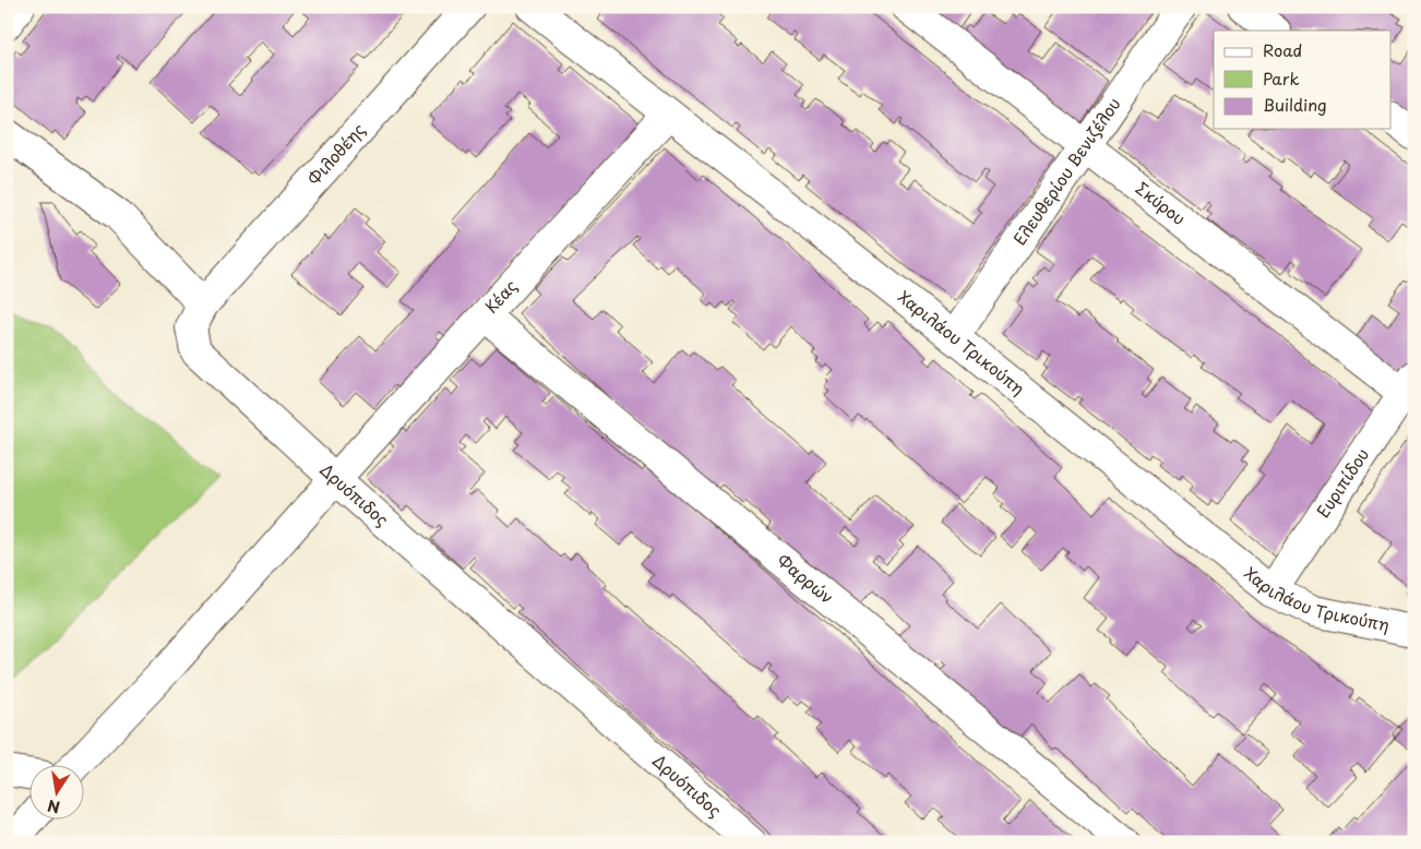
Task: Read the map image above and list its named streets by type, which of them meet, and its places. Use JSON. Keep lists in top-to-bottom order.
{
  "streets": {
    "street": [
      "Φιλοθέης",
      "Ελευθερίου Βενιζέλου",
      "Σκύρου",
      "Κέας",
      "Χαριλάου Τρικούπη",
      "Ευριπίδου",
      "Δρυόπιδος",
      "Φαρρών"
    ]
  },
  "crossings": [
    ["Φιλοθέης", "Δρυόπιδος"],
    ["Ελευθερίου Βενιζέλου", "Σκύρου"],
    ["Ελευθερίου Βενιζέλου", "Χαριλάου Τρικούπη"],
    ["Σκύρου", "Ευριπίδου"],
    ["Κέας", "Χαριλάου Τρικούπη"],
    ["Κέας", "Δρυόπιδος"],
    ["Κέας", "Φαρρών"],
    ["Χαριλάου Τρικούπη", "Ευριπίδου"]
  ],
  "legend": ["Road", "Park", "Building"],
  "north": "bottom"
}
